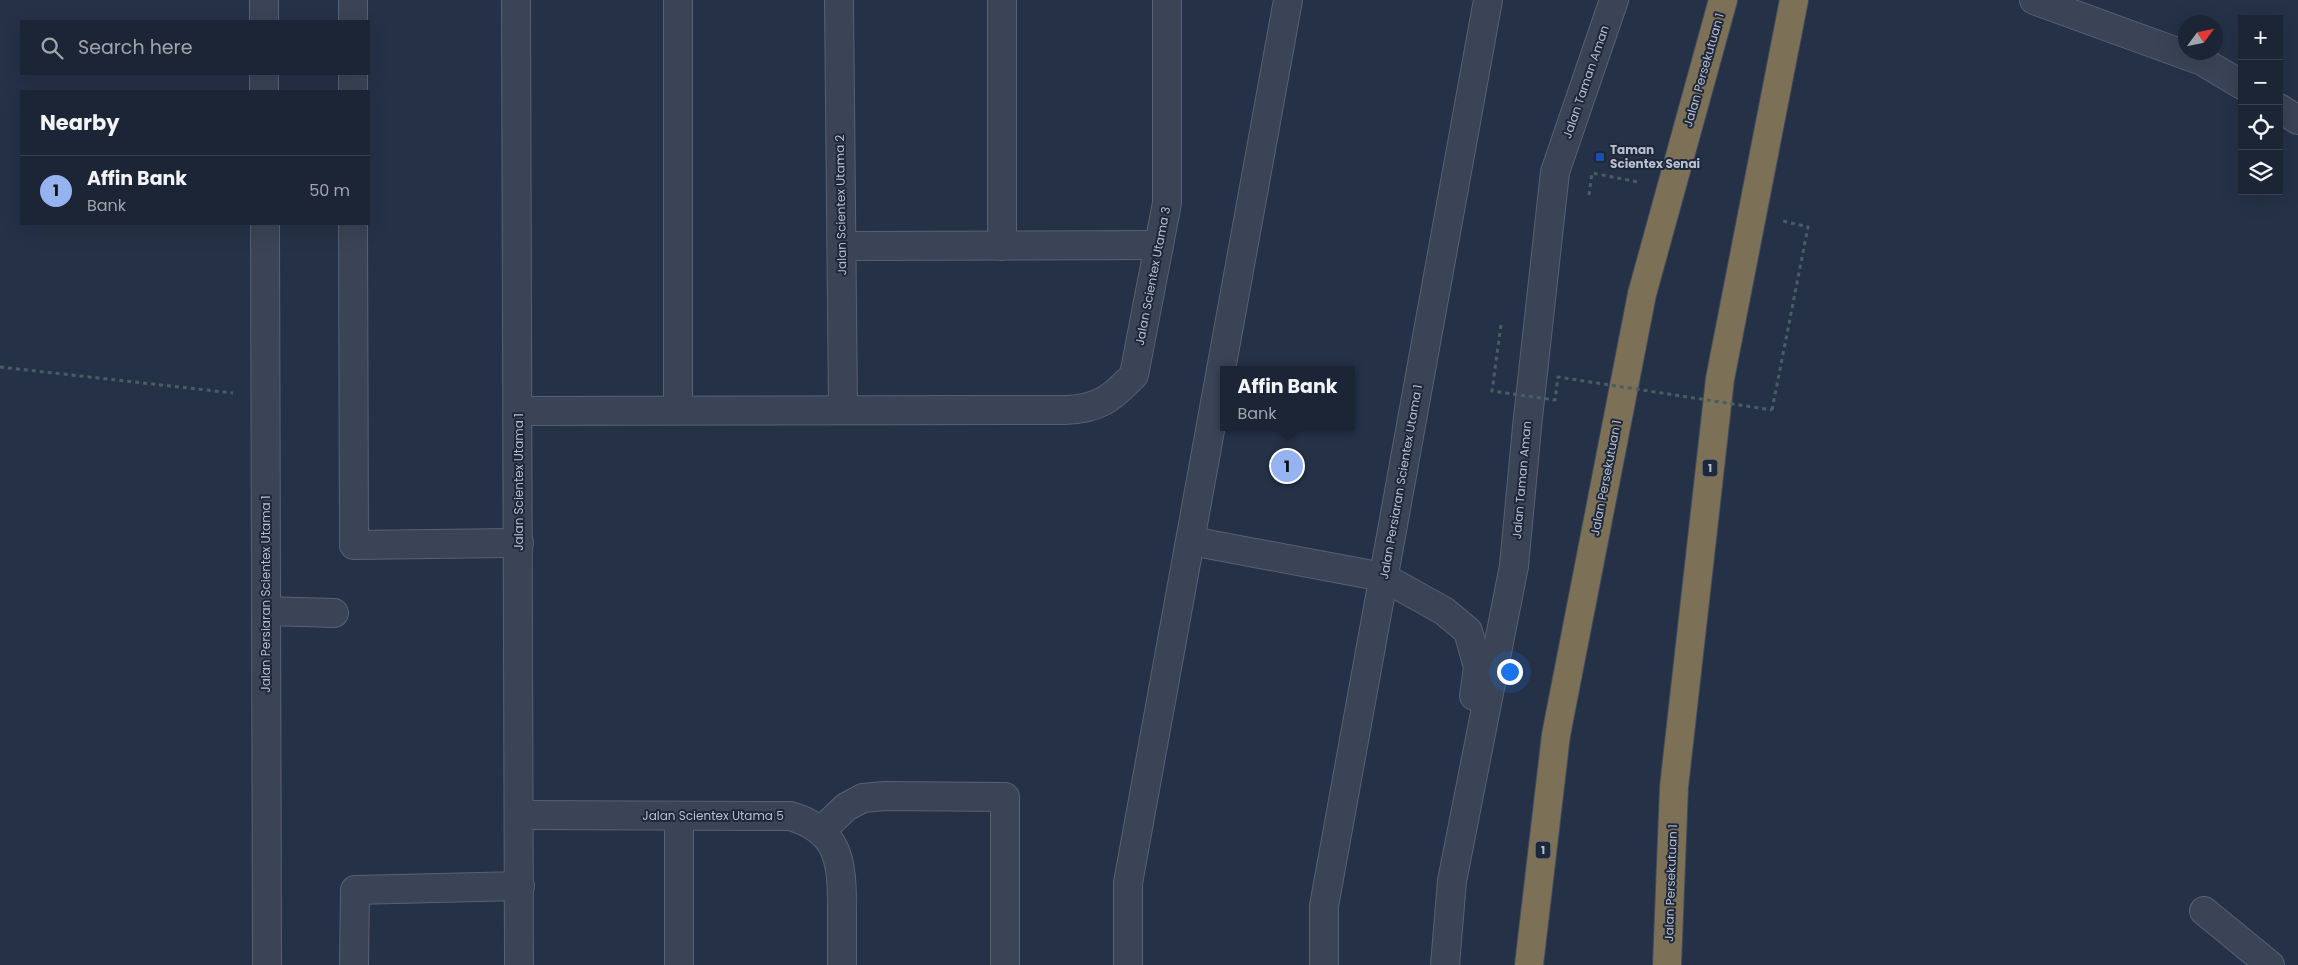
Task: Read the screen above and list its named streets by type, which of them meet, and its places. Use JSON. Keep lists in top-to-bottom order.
{
  "streets": {
    "highway": ["Jalan Persekutuan 1", "1"],
    "street": [
      "Jalan Taman Aman",
      "Jalan Scientex Utama 2",
      "Jalan Scientex Utama 3",
      "Jalan Scientex Utama 1",
      "Jalan Persiaran Scientex Utama 1",
      "Jalan Scientex Utama 5"
    ]
  },
  "crossings": [
    ["Jalan Scientex Utama 2", "Jalan Scientex Utama 3"],
    ["Jalan Scientex Utama 3", "Jalan Scientex Utama 1"],
    ["Jalan Scientex Utama 1", "Jalan Scientex Utama 5"]
  ],
  "places": {
    "transit": ["Taman Scientex Senai"]
  },
  "north": "top right",
  "page": {
    "map_buttons": ["+", "−"],
    "search": "Search here",
    "heading": "Nearby",
    "list": [
      {
        "mark": "1",
        "name": "Affin Bank",
        "note": "Bank",
        "value": "50 m"
      }
    ],
    "popup": ["Affin Bank", "Bank"],
    "pins": "1"
  }
}
